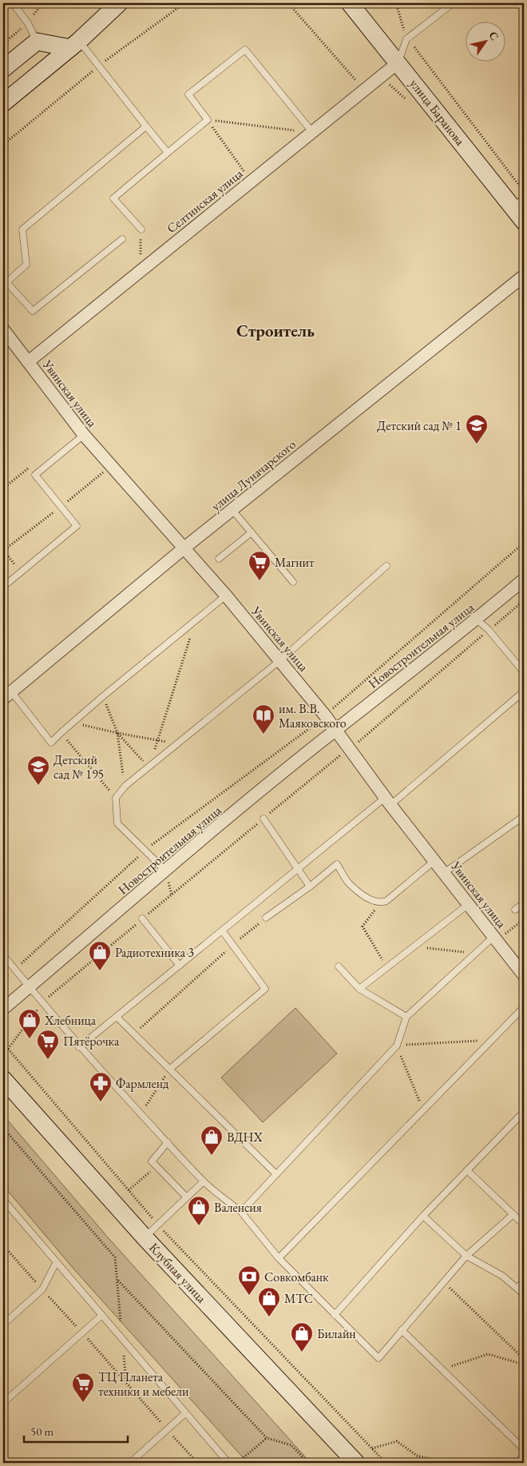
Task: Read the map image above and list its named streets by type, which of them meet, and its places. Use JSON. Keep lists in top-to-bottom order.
{
  "streets": {
    "main road": ["улица Баранова", "Клубная улица"],
    "street": [
      "Селтинская улица",
      "Увинская улица",
      "улица Луначарского",
      "Новостроительная улица"
    ]
  },
  "crossings": [
    ["улица Баранова", "Селтинская улица"],
    ["Селтинская улица", "Увинская улица"],
    ["Увинская улица", "улица Луначарского"],
    ["Увинская улица", "Новостроительная улица"]
  ],
  "districts": ["Строитель"],
  "places": {
    "school or university": ["Детский сад № 1", "Детский сад № 195"],
    "supermarket": ["Магнит", "Пятёрочка", "ТЦ Планета техники и мебели"],
    "library": ["им. В.В. Маяковского"],
    "shop": [
      "Радиотехника 3",
      "Хлебница",
      "ВДНХ",
      "Валенсия",
      "МТС",
      "Билайн"
    ],
    "pharmacy": ["Фармленд"],
    "bank": ["Совкомбанк"]
  },
  "scale_bar": "50 m",
  "north": "top right"
}
